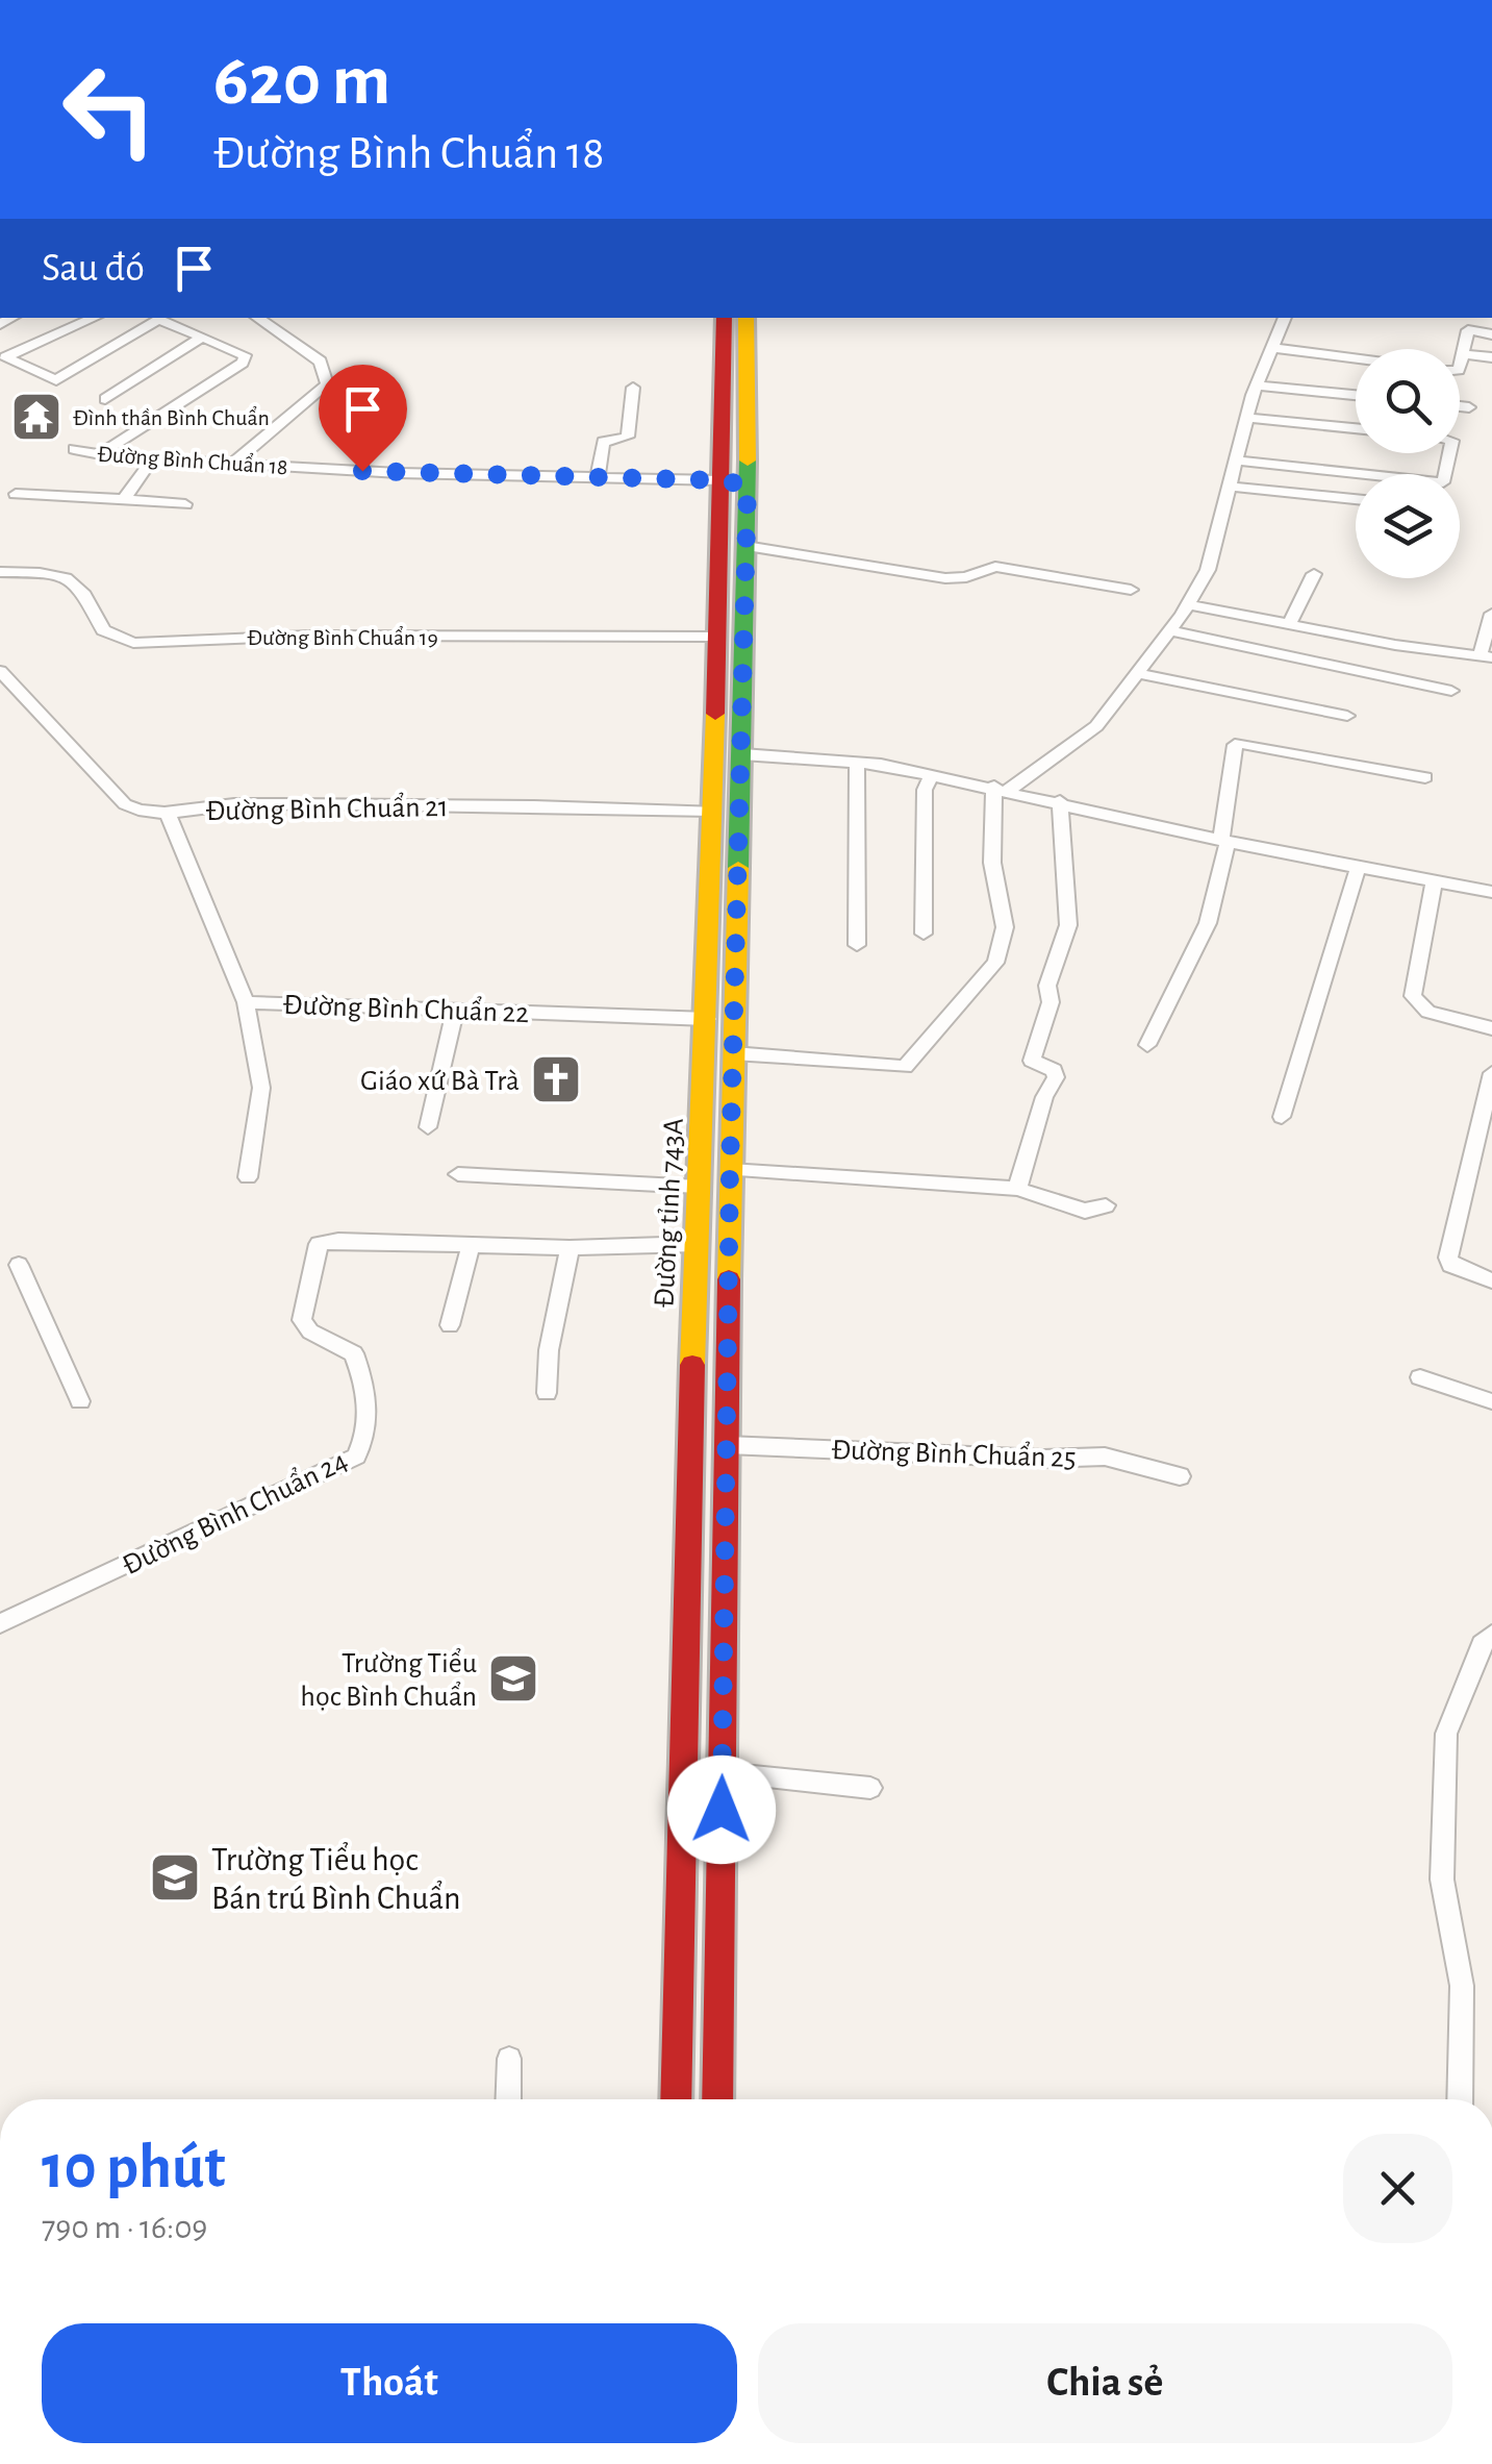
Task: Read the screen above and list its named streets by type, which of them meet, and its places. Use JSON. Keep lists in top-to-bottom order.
{
  "streets": {
    "main road": ["Đường tỉnh 743A"],
    "street": [
      "Đường Bình Chuẩn 18",
      "Đường Bình Chuẩn 19",
      "Đường Bình Chuẩn 21",
      "Đường Bình Chuẩn 22",
      "Đường Bình Chuẩn 25",
      "Đường Bình Chuẩn 24"
    ]
  },
  "crossings": [
    ["Đường Bình Chuẩn 18", "Đường tỉnh 743A"],
    ["Đường Bình Chuẩn 19", "Đường tỉnh 743A"],
    ["Đường Bình Chuẩn 21", "Đường Bình Chuẩn 22"],
    ["Đường Bình Chuẩn 21", "Đường tỉnh 743A"],
    ["Đường Bình Chuẩn 22", "Đường tỉnh 743A"],
    ["Đường tỉnh 743A", "Đường Bình Chuẩn 25"],
    ["Đường tỉnh 743A", "Đường Bình Chuẩn 24"]
  ],
  "places": {
    "temple": ["Đình thần Bình Chuẩn"],
    "church": ["Giáo xứ Bà Trà"],
    "school or university": ["Trường Tiểu học Bình Chuẩn", "Trường Tiểu học Bán trú Bình Chuẩn"]
  },
  "page": {
    "turn": ["620 m", "Đường Bình Chuẩn 18"],
    "then": "Sau đó",
    "heading": ["10 phút", "790 m · 16:09"],
    "buttons": ["Thoát", "Chia sẻ"]
  }
}
